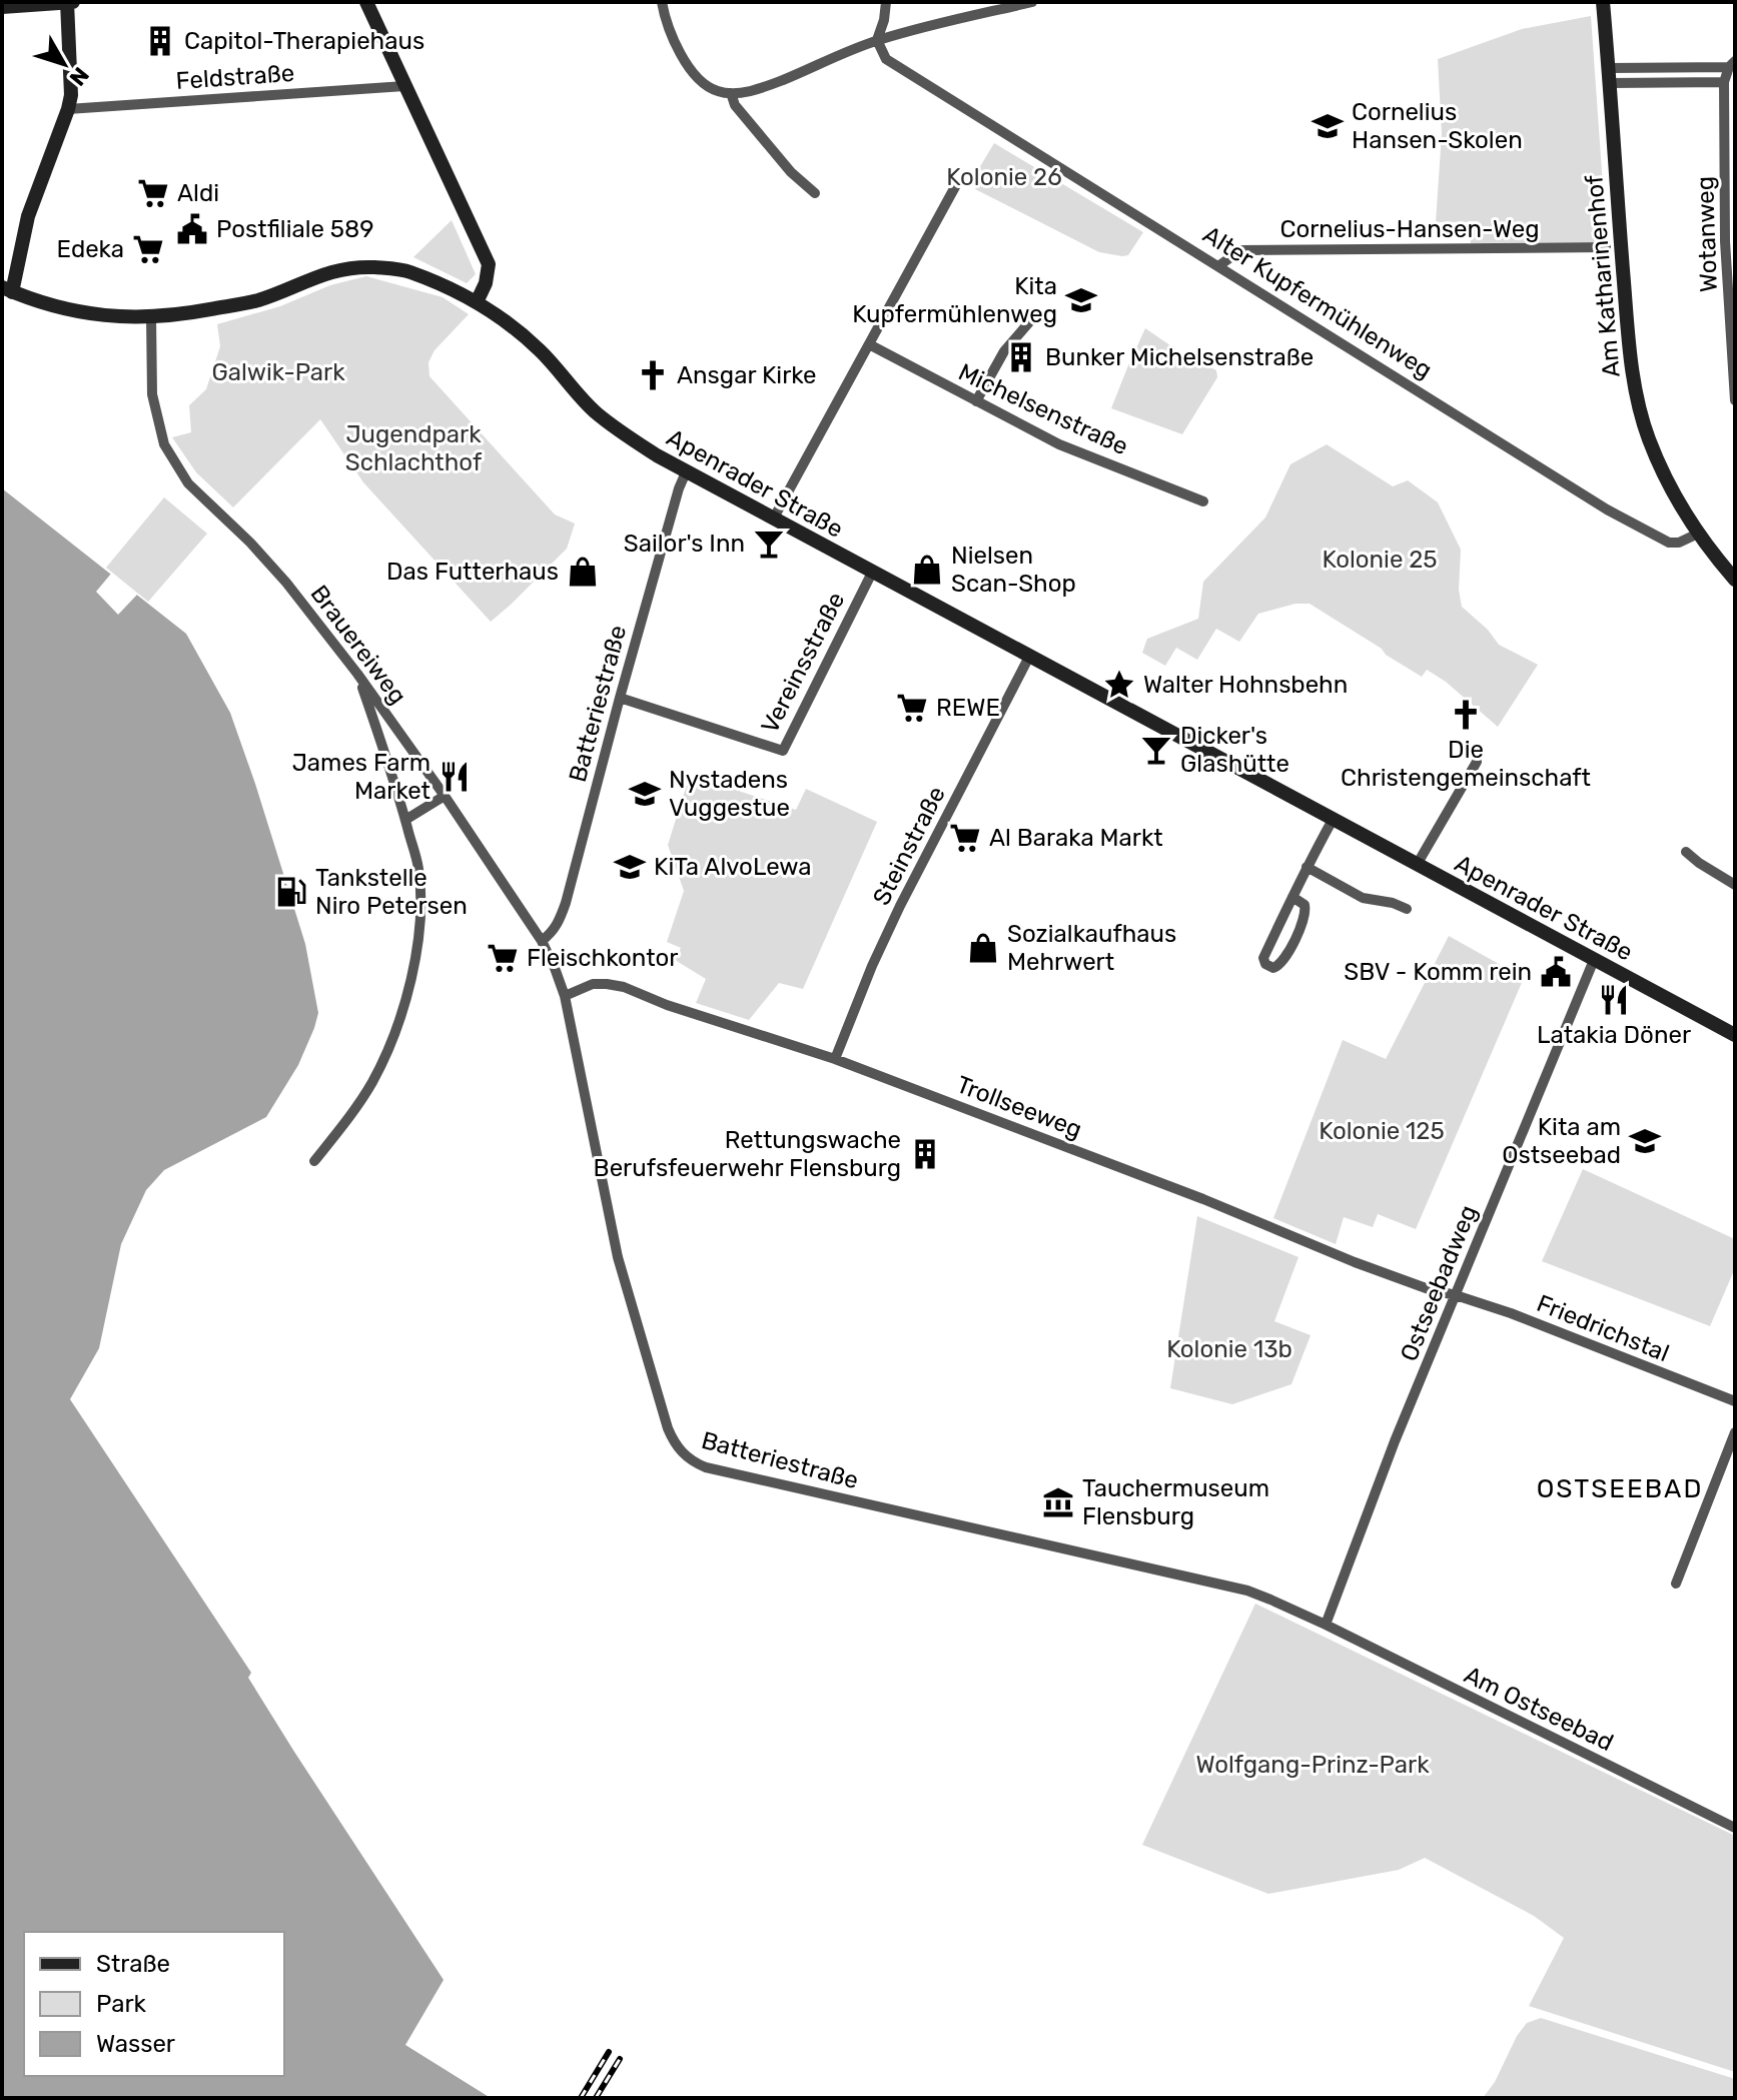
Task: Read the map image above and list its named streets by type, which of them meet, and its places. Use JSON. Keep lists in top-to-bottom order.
{
  "streets": {
    "main road": ["Am Katharinenhof", "Apenrader Straße"],
    "street": [
      "Feldstraße",
      "Cornelius-Hansen-Weg",
      "Wotanweg",
      "Alter Kupfermühlenweg",
      "Michelsenstraße",
      "Brauereiweg",
      "Vereinsstraße",
      "Batteriestraße",
      "Steinstraße",
      "Trollseeweg",
      "Ostseebadweg",
      "Friedrichstal",
      "Am Ostseebad"
    ]
  },
  "crossings": [
    ["Cornelius-Hansen-Weg", "Alter Kupfermühlenweg"],
    ["Am Katharinenhof", "Alter Kupfermühlenweg"],
    ["Apenrader Straße", "Brauereiweg"],
    ["Apenrader Straße", "Vereinsstraße"],
    ["Apenrader Straße", "Batteriestraße"],
    ["Apenrader Straße", "Steinstraße"],
    ["Apenrader Straße", "Ostseebadweg"],
    ["Brauereiweg", "Batteriestraße"],
    ["Brauereiweg", "Trollseeweg"],
    ["Vereinsstraße", "Batteriestraße"],
    ["Batteriestraße", "Trollseeweg"],
    ["Batteriestraße", "Ostseebadweg"],
    ["Batteriestraße", "Am Ostseebad"],
    ["Steinstraße", "Trollseeweg"],
    ["Trollseeweg", "Ostseebadweg"],
    ["Trollseeweg", "Friedrichstal"],
    ["Ostseebadweg", "Friedrichstal"],
    ["Ostseebadweg", "Am Ostseebad"]
  ],
  "districts": ["OSTSEEBAD"],
  "parks": [
    "Kolonie 26",
    "Galwik-Park",
    "Jugendpark Schlachthof",
    "Kolonie 25",
    "Kolonie 125",
    "Kolonie 13b",
    "Wolfgang-Prinz-Park"
  ],
  "places": {
    "building": ["Capitol-Therapiehaus", "Bunker Michelsenstraße", "Rettungswache Berufsfeuerwehr Flensburg"],
    "school or university": [
      "Cornelius Hansen-Skolen",
      "Kita Kupfermühlenweg",
      "Nystadens Vuggestue",
      "KiTa AlvoLewa",
      "Kita am Ostseebad"
    ],
    "supermarket": [
      "Aldi",
      "Edeka",
      "REWE",
      "Al Baraka Markt",
      "Fleischkontor"
    ],
    "public building": ["Postfiliale 589", "SBV - Komm rein"],
    "church": ["Ansgar Kirke", "Die Christengemeinschaft"],
    "bar": ["Sailor's Inn", "Dicker's Glashütte"],
    "shop": ["Nielsen Scan-Shop", "Das Futterhaus", "Sozialkaufhaus Mehrwert"],
    "place": ["Walter Hohnsbehn"],
    "restaurant": ["James Farm Market", "Latakia Döner"],
    "fuel station": ["Tankstelle Niro Petersen"],
    "museum": ["Tauchermuseum Flensburg"]
  },
  "legend": ["Straße", "Park", "Wasser"],
  "north": "bottom right"
}
